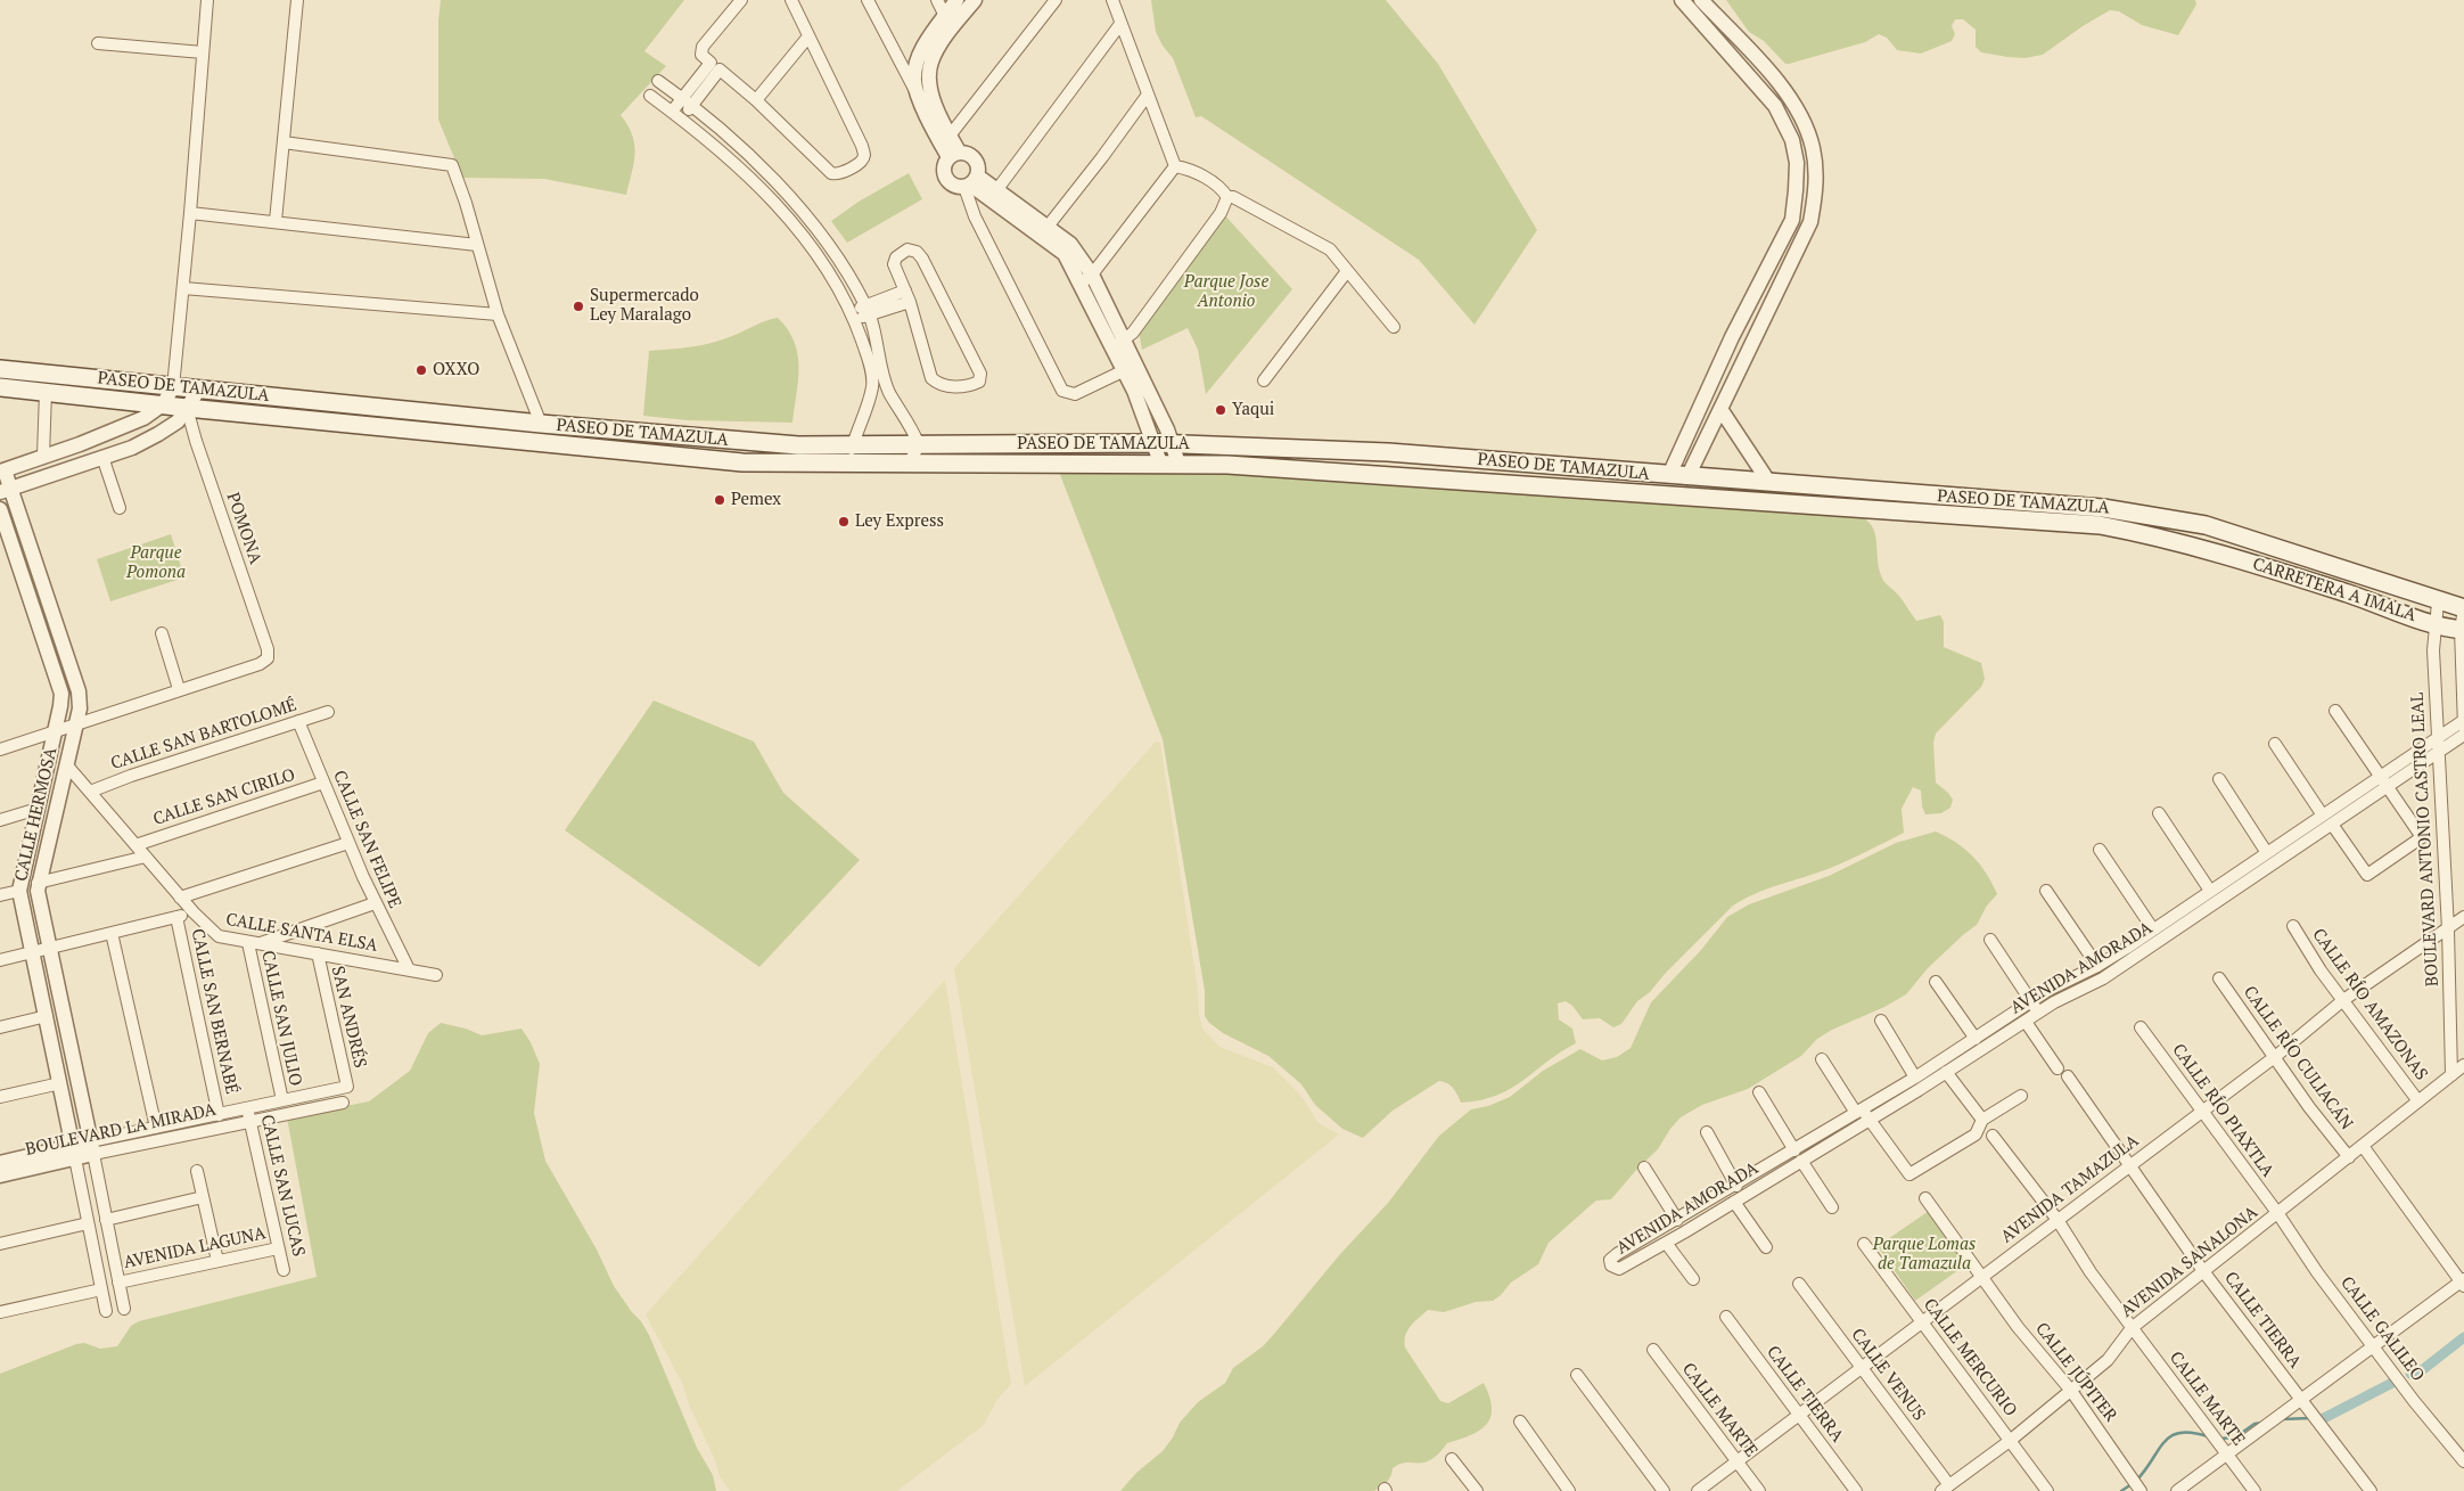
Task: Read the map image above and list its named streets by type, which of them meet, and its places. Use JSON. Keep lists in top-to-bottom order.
{
  "streets": {
    "main road": ["PASEO DE TAMAZULA", "CARRETERA A IMALA"],
    "street": [
      "POMONA",
      "CALLE SAN BARTOLOMÉ",
      "CALLE SAN CIRILO",
      "CALLE HERMOSA",
      "CALLE SAN FELIPE",
      "BOULEVARD ANTONIO CASTRO LEAL",
      "CALLE SANTA ELSA",
      "AVENIDA AMORADA",
      "CALLE RÍO AMAZONAS",
      "CALLE SAN BERNABÉ",
      "SAN ANDRÉS",
      "CALLE SAN JULIO",
      "CALLE RÍO CULIACÁN",
      "CALLE RÍO PIAXTLA",
      "BOULEVARD LA MIRADA",
      "CALLE SAN LUCAS",
      "AVENIDA TAMAZULA",
      "AVENIDA LAGUNA",
      "AVENIDA SANALONA",
      "CALLE TIERRA",
      "CALLE GALILEO",
      "CALLE MERCURIO",
      "CALLE JÚPITER",
      "CALLE VENUS",
      "CALLE MARTE"
    ]
  },
  "crossings": [
    ["PASEO DE TAMAZULA", "POMONA"],
    ["PASEO DE TAMAZULA", "CARRETERA A IMALA"],
    ["CARRETERA A IMALA", "BOULEVARD ANTONIO CASTRO LEAL"],
    ["CALLE SAN BARTOLOMÉ", "CALLE SAN FELIPE"],
    ["CALLE SAN BARTOLOMÉ", "CALLE SANTA ELSA"],
    ["CALLE SAN CIRILO", "CALLE SAN FELIPE"],
    ["CALLE SAN CIRILO", "CALLE SANTA ELSA"],
    ["CALLE HERMOSA", "CALLE SANTA ELSA"],
    ["CALLE HERMOSA", "BOULEVARD LA MIRADA"],
    ["CALLE HERMOSA", "AVENIDA LAGUNA"],
    ["CALLE SAN FELIPE", "CALLE SANTA ELSA"],
    ["BOULEVARD ANTONIO CASTRO LEAL", "AVENIDA AMORADA"],
    ["BOULEVARD ANTONIO CASTRO LEAL", "AVENIDA TAMAZULA"],
    ["BOULEVARD ANTONIO CASTRO LEAL", "AVENIDA SANALONA"],
    ["CALLE SANTA ELSA", "SAN ANDRÉS"],
    ["CALLE SANTA ELSA", "CALLE SAN JULIO"],
    ["CALLE RÍO AMAZONAS", "AVENIDA TAMAZULA"],
    ["CALLE RÍO AMAZONAS", "AVENIDA SANALONA"],
    ["CALLE SAN BERNABÉ", "BOULEVARD LA MIRADA"],
    ["SAN ANDRÉS", "BOULEVARD LA MIRADA"],
    ["CALLE SAN JULIO", "BOULEVARD LA MIRADA"],
    ["CALLE RÍO CULIACÁN", "AVENIDA TAMAZULA"],
    ["CALLE RÍO CULIACÁN", "AVENIDA SANALONA"],
    ["CALLE RÍO PIAXTLA", "AVENIDA TAMAZULA"],
    ["CALLE RÍO PIAXTLA", "AVENIDA SANALONA"],
    ["CALLE RÍO PIAXTLA", "CALLE GALILEO"],
    ["BOULEVARD LA MIRADA", "CALLE SAN LUCAS"],
    ["CALLE SAN LUCAS", "AVENIDA LAGUNA"],
    ["AVENIDA TAMAZULA", "CALLE TIERRA"],
    ["AVENIDA TAMAZULA", "CALLE MERCURIO"],
    ["AVENIDA TAMAZULA", "CALLE JÚPITER"],
    ["AVENIDA TAMAZULA", "CALLE VENUS"],
    ["AVENIDA TAMAZULA", "CALLE MARTE"],
    ["AVENIDA SANALONA", "CALLE TIERRA"],
    ["AVENIDA SANALONA", "CALLE GALILEO"],
    ["AVENIDA SANALONA", "CALLE MERCURIO"],
    ["AVENIDA SANALONA", "CALLE JÚPITER"],
    ["AVENIDA SANALONA", "CALLE VENUS"],
    ["AVENIDA SANALONA", "CALLE MARTE"]
  ],
  "parks": ["Parque Jose Antonio", "Parque Pomona", "Parque Lomas de Tamazula"],
  "places": [
    "Supermercado Ley Maralago",
    "OXXO",
    "Yaqui",
    "Pemex",
    "Ley Express"
  ]
}
